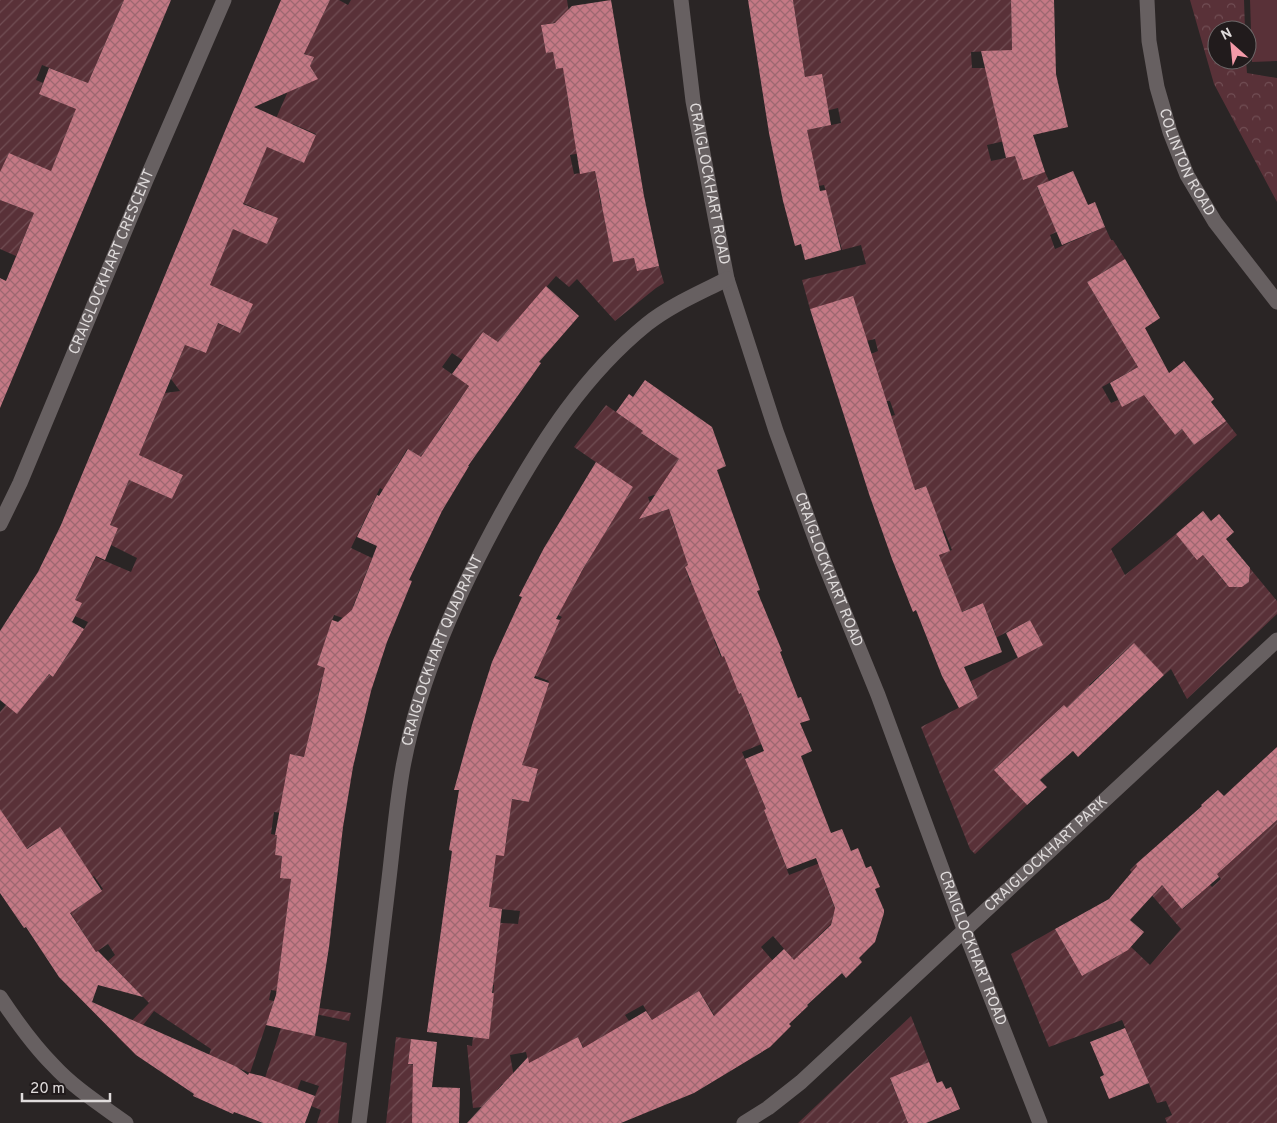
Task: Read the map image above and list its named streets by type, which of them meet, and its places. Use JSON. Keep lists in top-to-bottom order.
{
  "streets": {
    "street": [
      "COLINTON ROAD",
      "CRAIGLOCKHART ROAD",
      "CRAIGLOCKHART CRESCENT",
      "CRAIGLOCKHART QUADRANT",
      "CRAIGLOCKHART PARK"
    ]
  },
  "crossings": [
    ["CRAIGLOCKHART ROAD", "CRAIGLOCKHART QUADRANT"],
    ["CRAIGLOCKHART ROAD", "CRAIGLOCKHART PARK"]
  ],
  "scale_bar": "20 m",
  "north": "top left"
}
